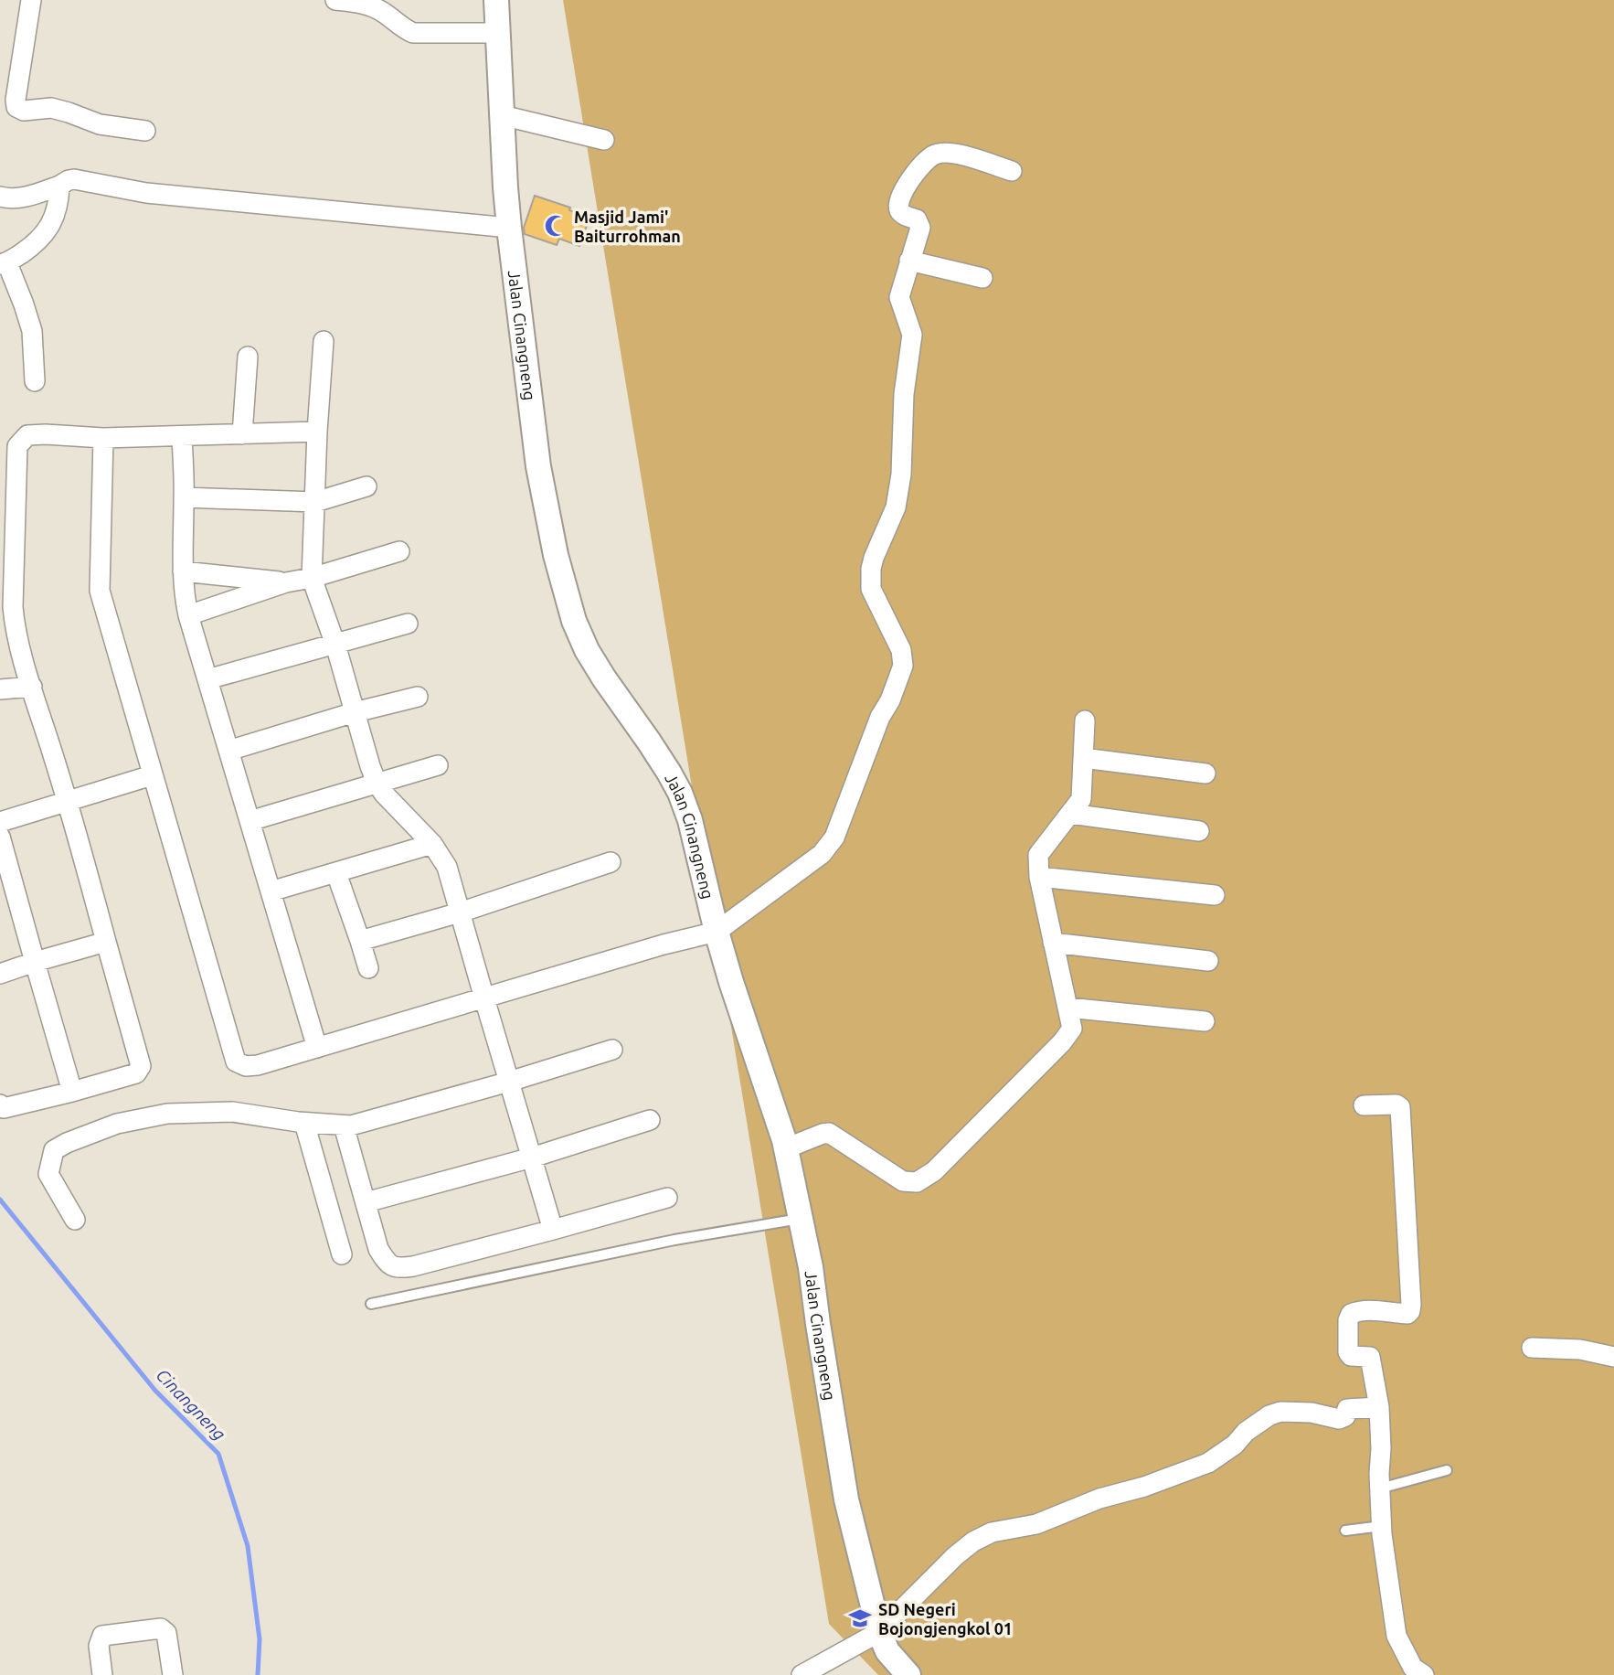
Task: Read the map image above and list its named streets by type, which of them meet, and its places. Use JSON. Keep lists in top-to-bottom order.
{
  "streets": {
    "street": ["Jalan Cinangneng"]
  },
  "water": ["Cinangneng"],
  "places": {
    "mosque": ["Masjid Jami' Baiturrohman"],
    "school or university": ["SD Negeri Bojongjengkol 01"]
  }
}
